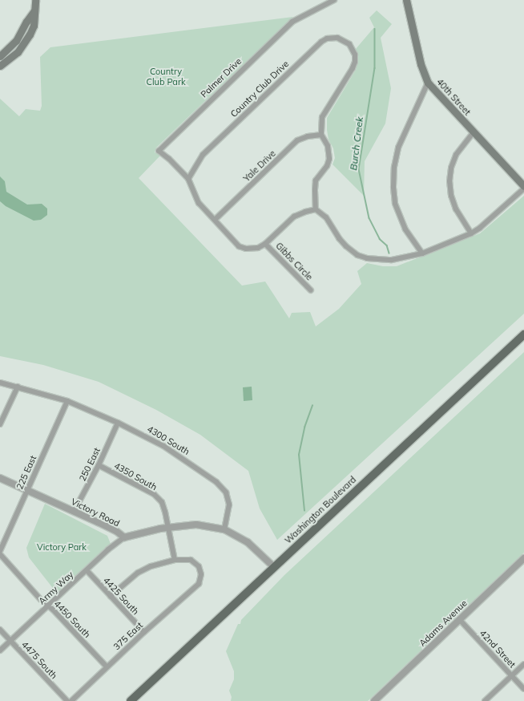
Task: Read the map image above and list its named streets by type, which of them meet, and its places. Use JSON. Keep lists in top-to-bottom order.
{
  "streets": {
    "main road": ["40th Street", "Washington Boulevard"],
    "street": [
      "Palmer Drive",
      "Country Club Drive",
      "Yale Drive",
      "Gibbs Circle",
      "4300 South",
      "250 East",
      "225 East",
      "4350 South",
      "Victory Road",
      "Army Way",
      "4425 South",
      "4450 South",
      "Adams Avenue",
      "375 East",
      "42nd Street",
      "4475 South"
    ]
  },
  "crossings": [
    ["Palmer Drive", "Country Club Drive"],
    ["Country Club Drive", "Yale Drive"],
    ["4300 South", "250 East"],
    ["4300 South", "225 East"],
    ["4300 South", "Victory Road"],
    ["250 East", "4350 South"],
    ["250 East", "Victory Road"],
    ["225 East", "Victory Road"],
    ["4350 South", "Victory Road"],
    ["4350 South", "375 East"],
    ["Victory Road", "Army Way"],
    ["Army Way", "4425 South"],
    ["Army Way", "4450 South"],
    ["Army Way", "4475 South"],
    ["4425 South", "375 East"],
    ["4450 South", "375 East"],
    ["Adams Avenue", "42nd Street"]
  ],
  "water": ["Burch Creek"],
  "parks": ["Country Club Park", "Victory Park"]
}
